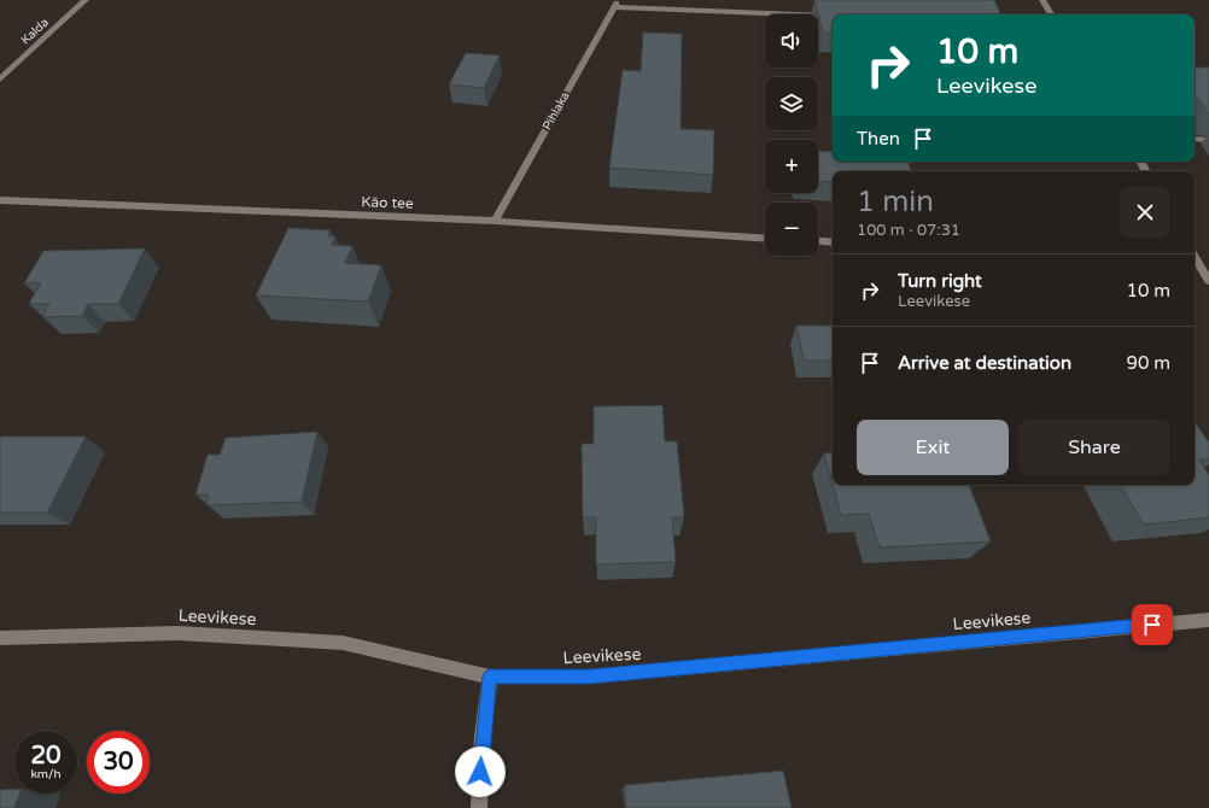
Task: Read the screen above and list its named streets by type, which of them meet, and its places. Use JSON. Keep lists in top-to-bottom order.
{
  "streets": {
    "street": [
      "Kalda",
      "Pihlaka",
      "Käo tee",
      "Leevikese"
    ]
  },
  "crossings": [
    ["Pihlaka", "Käo tee"]
  ],
  "page": {
    "map_buttons": ["+", "−"],
    "turn": ["10 m", "Leevikese"],
    "then": "Then",
    "heading": ["1 min", "100 m · 07:31"],
    "list": [
      {
        "name": "Turn right",
        "note": "Leevikese",
        "value": "10 m"
      },
      {
        "name": "Arrive at destination",
        "value": "90 m"
      }
    ],
    "buttons": ["Exit", "Share"],
    "speed": "20 km/h",
    "limit": "30"
  }
}
